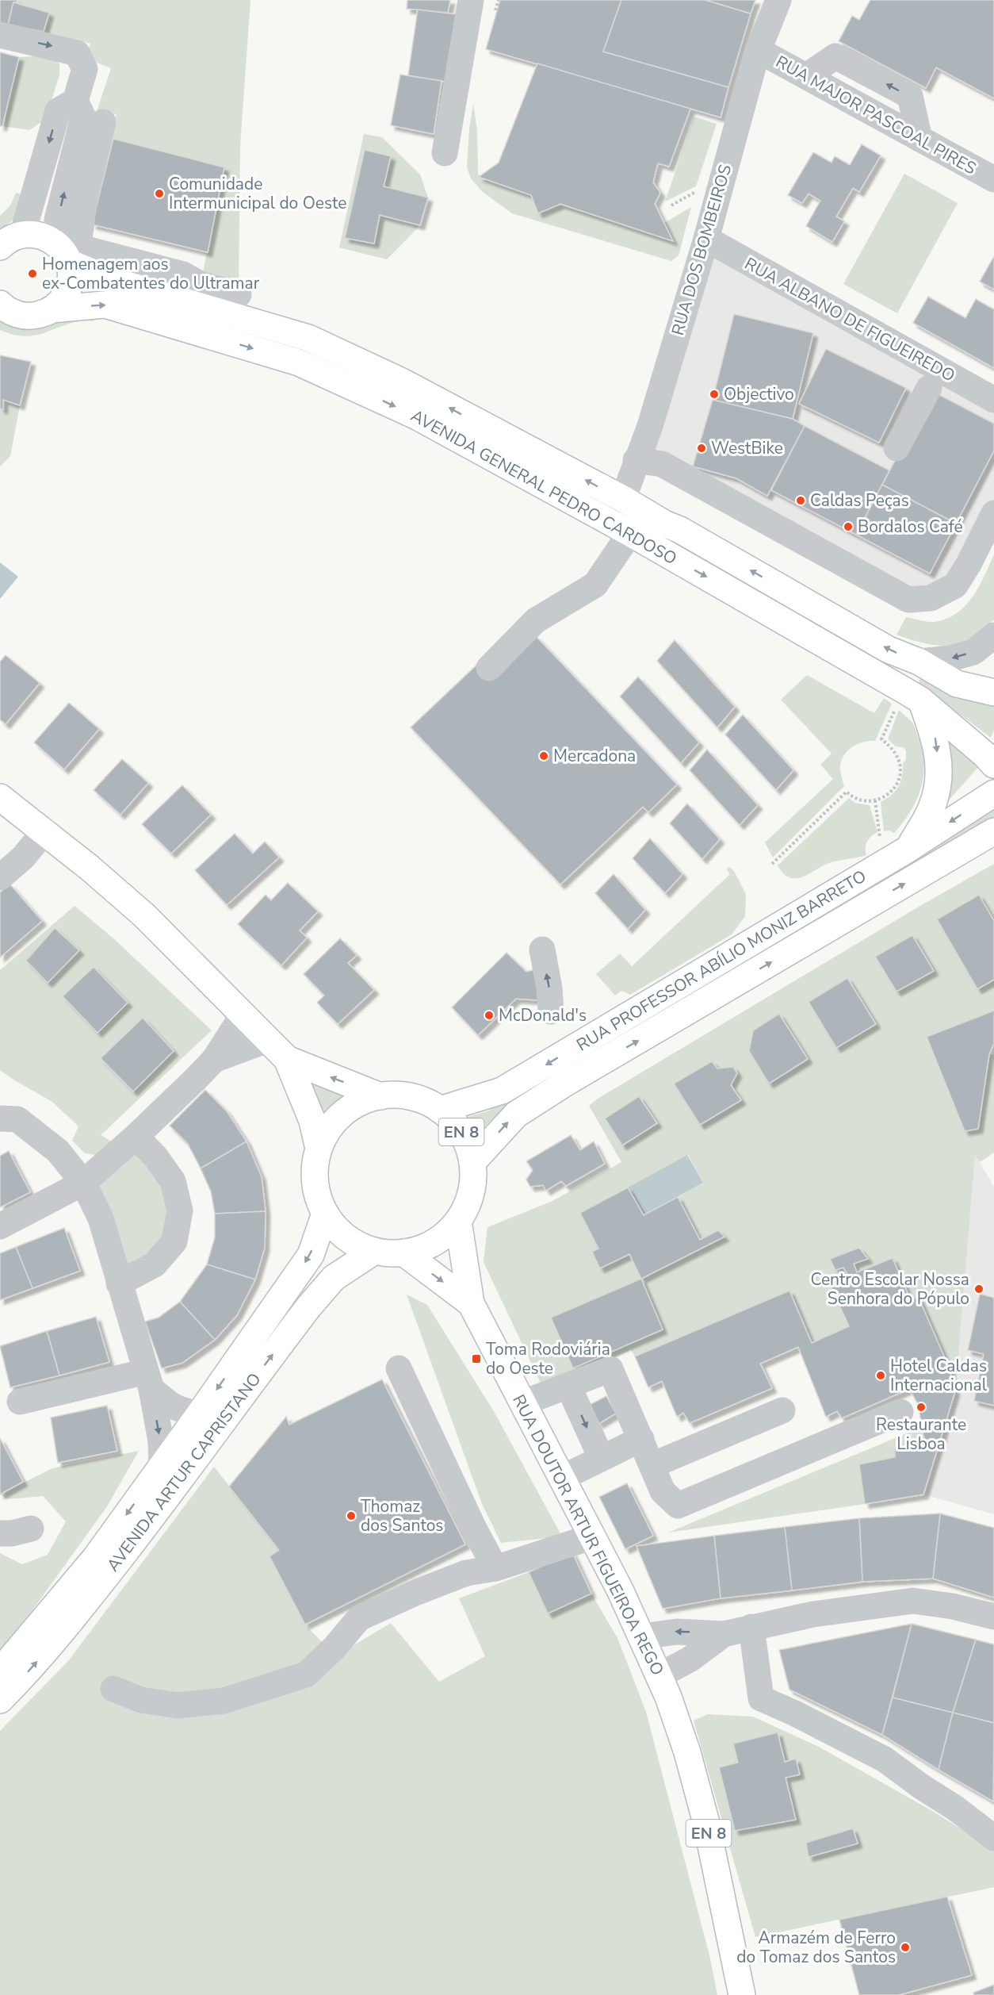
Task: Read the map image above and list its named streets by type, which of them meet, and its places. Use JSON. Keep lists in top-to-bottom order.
{
  "streets": {
    "main road": [
      "AVENIDA GENERAL PEDRO CARDOSO",
      "RUA PROFESSOR ABÍLIO MONIZ BARRETO",
      "EN 8",
      "AVENIDA ARTUR CAPRISTANO",
      "RUA DOUTOR ARTUR FIGUEIROA REGO"
    ],
    "street": ["RUA MAJOR PASCOAL PIRES", "RUA DOS BOMBEIROS", "RUA ALBANO DE FIGUEIREDO"]
  },
  "crossings": [
    ["RUA MAJOR PASCOAL PIRES", "RUA DOS BOMBEIROS"],
    ["RUA DOS BOMBEIROS", "RUA ALBANO DE FIGUEIREDO"],
    ["RUA DOS BOMBEIROS", "AVENIDA GENERAL PEDRO CARDOSO"],
    ["RUA PROFESSOR ABÍLIO MONIZ BARRETO", "EN 8"],
    ["RUA PROFESSOR ABÍLIO MONIZ BARRETO", "AVENIDA ARTUR CAPRISTANO"],
    ["RUA PROFESSOR ABÍLIO MONIZ BARRETO", "RUA DOUTOR ARTUR FIGUEIROA REGO"],
    ["EN 8", "AVENIDA ARTUR CAPRISTANO"],
    ["EN 8", "RUA DOUTOR ARTUR FIGUEIROA REGO"],
    ["AVENIDA ARTUR CAPRISTANO", "RUA DOUTOR ARTUR FIGUEIROA REGO"]
  ],
  "places": {
    "other": [
      "Comunidade Intermunicipal do Oeste",
      "Homenagem aos ex-Combatentes do Ultramar",
      "Objectivo",
      "WestBike",
      "Caldas Peças",
      "Bordalos Café",
      "Mercadona",
      "McDonald's",
      "Centro Escolar Nossa Senhora do Pópulo",
      "Hotel Caldas Internacional",
      "Restaurante Lisboa",
      "Thomaz dos Santos",
      "Armazém de Ferro do Tomaz dos Santos"
    ],
    "transit": ["Toma Rodoviária do Oeste"]
  }
}
